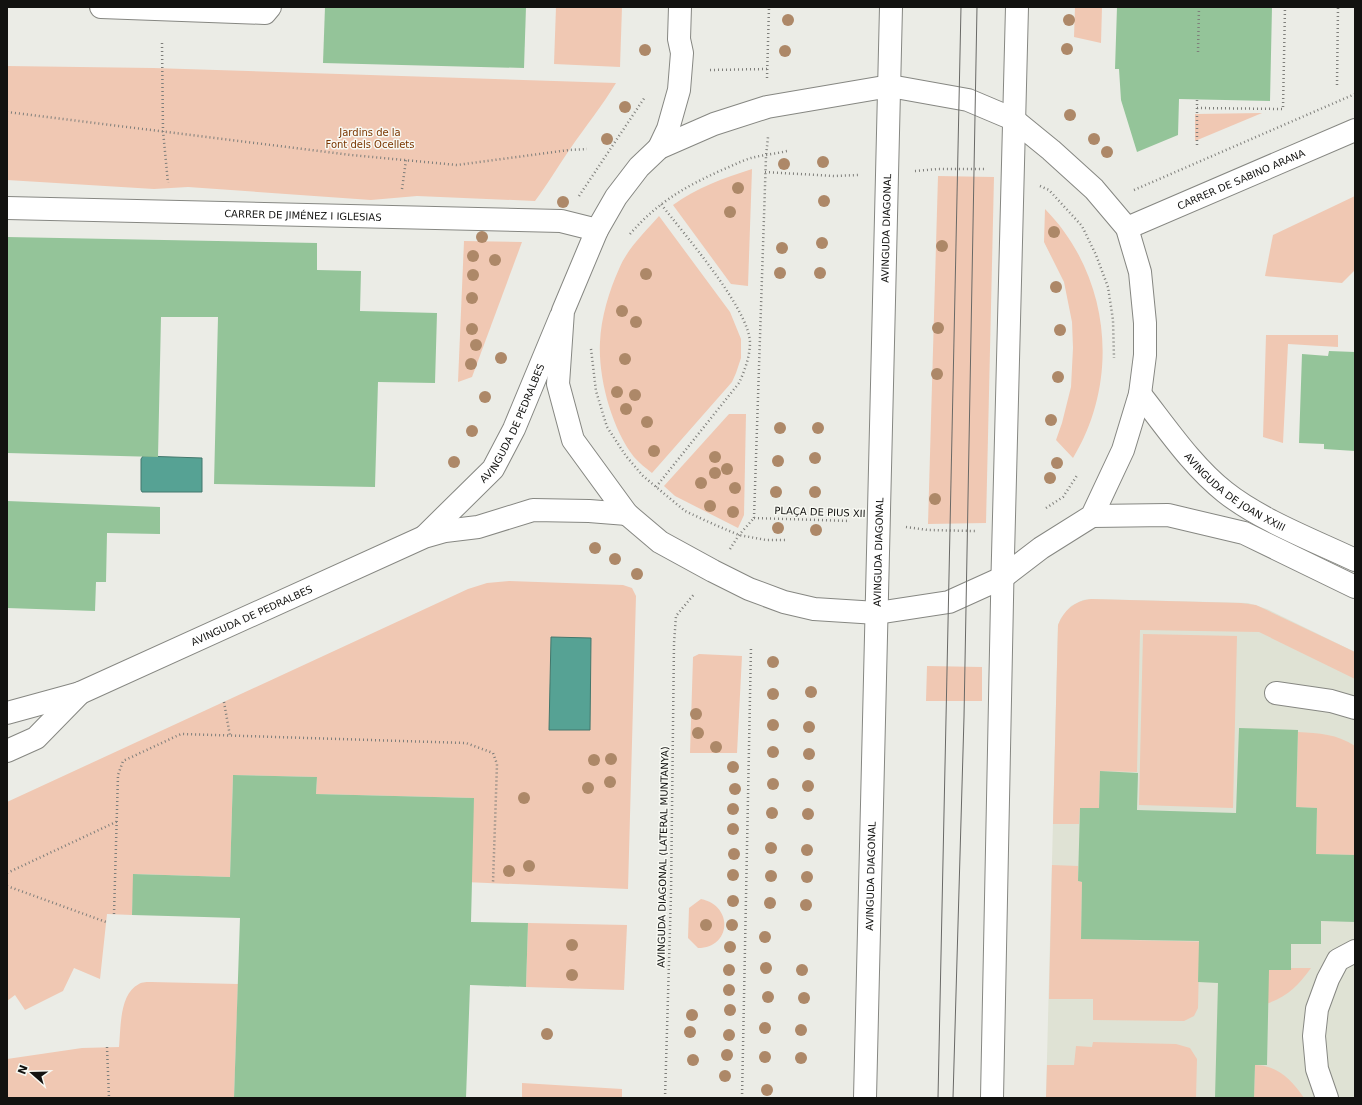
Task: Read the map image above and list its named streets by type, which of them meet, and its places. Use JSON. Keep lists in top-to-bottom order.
{
  "streets": {
    "main road": [
      "CARRER DE SABINO ARANA",
      "CARRER DE JIMÉNEZ I IGLESIAS",
      "AVINGUDA DIAGONAL",
      "AVINGUDA DE PEDRALBES",
      "AVINGUDA DE JOAN XXIII"
    ],
    "path": ["PLAÇA DE PIUS XII", "AVINGUDA DIAGONAL (LATERAL MUNTANYA)"]
  },
  "crossings": [
    ["CARRER DE JIMÉNEZ I IGLESIAS", "AVINGUDA DE PEDRALBES"],
    ["AVINGUDA DIAGONAL", "PLAÇA DE PIUS XII"]
  ],
  "parks": ["Jardins de la Font dels Ocellets"],
  "north": "left"
}
